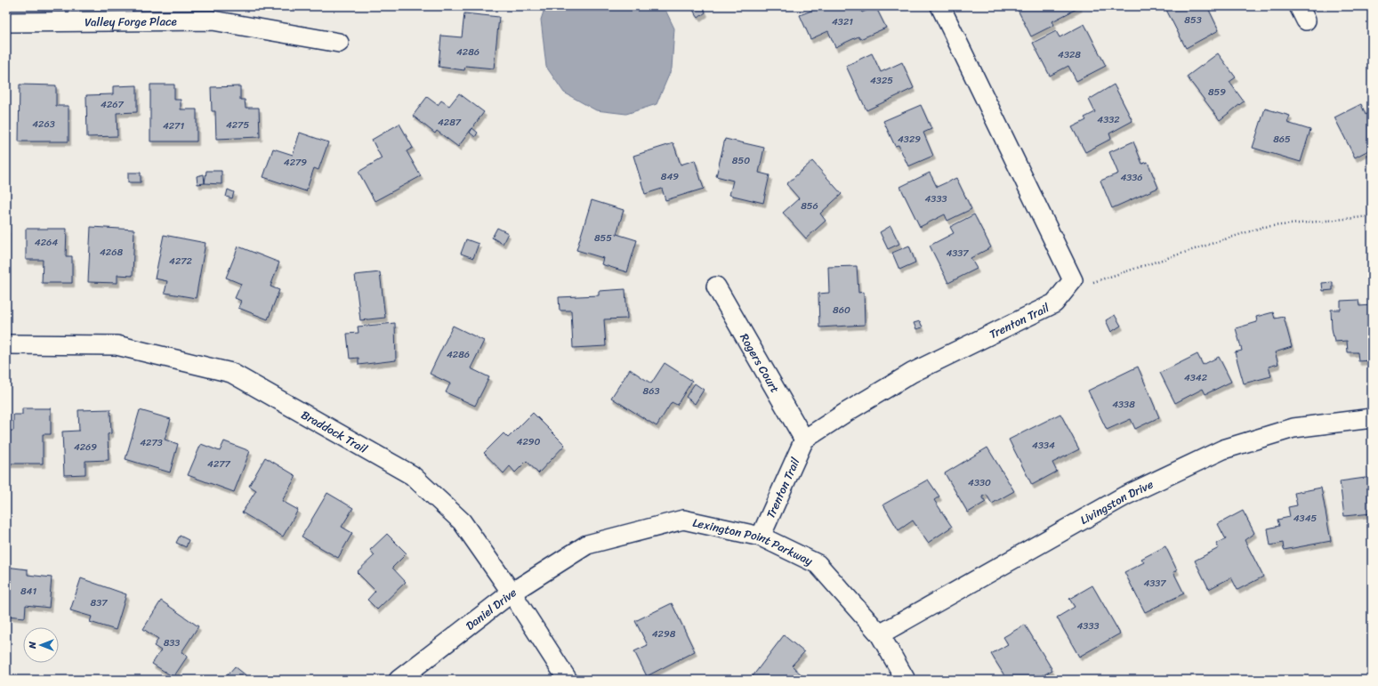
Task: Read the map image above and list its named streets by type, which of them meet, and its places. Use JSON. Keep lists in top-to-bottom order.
{
  "streets": {
    "street": [
      "Valley Forge Place",
      "Trenton Trail",
      "Rogers Court",
      "Braddock Trail",
      "Livingston Drive",
      "Lexington Point Parkway",
      "Daniel Drive"
    ]
  },
  "crossings": [
    ["Trenton Trail", "Rogers Court"],
    ["Trenton Trail", "Lexington Point Parkway"],
    ["Braddock Trail", "Daniel Drive"],
    ["Livingston Drive", "Lexington Point Parkway"],
    ["Lexington Point Parkway", "Daniel Drive"]
  ],
  "house_numbers": [
    "853",
    "4321",
    "4286",
    "4328",
    "4325",
    "859",
    "4267",
    "4332",
    "4287",
    "4263",
    "4275",
    "4271",
    "4329",
    "865",
    "850",
    "4279",
    "849",
    "4336",
    "4333",
    "856",
    "855",
    "4264",
    "4268",
    "4337",
    "4272",
    "860",
    "4286",
    "4342",
    "863",
    "4338",
    "4290",
    "4273",
    "4334",
    "4269",
    "4277",
    "4330",
    "4345",
    "4337",
    "841",
    "837",
    "4333",
    "4298",
    "833"
  ],
  "north": "left"
}
